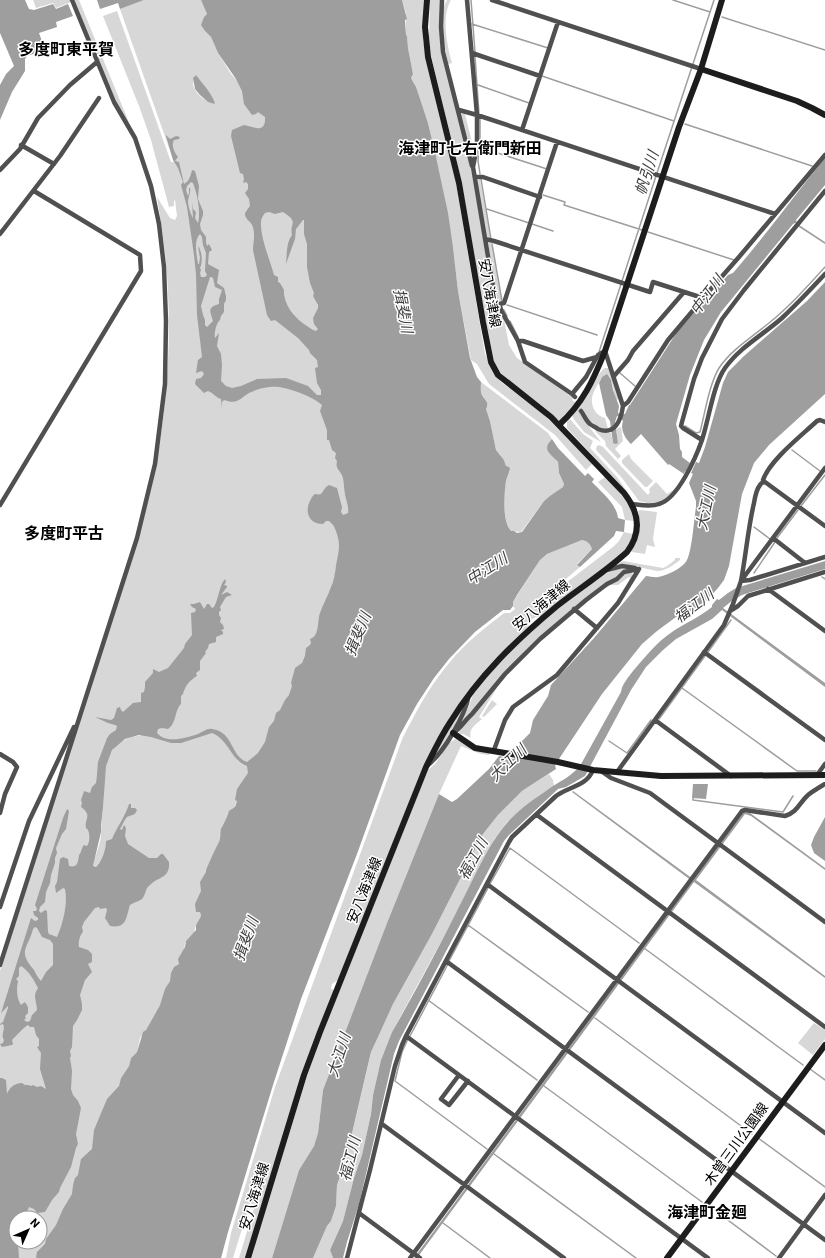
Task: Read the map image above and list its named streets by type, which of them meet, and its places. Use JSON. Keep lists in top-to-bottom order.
{
  "streets": {
    "main road": ["安八海津線", "木曽三川公園線"]
  },
  "districts": [
    "多度町東平賀",
    "海津町七右衛門新田",
    "多度町平古",
    "海津町金廻"
  ],
  "water": [
    "帆引川",
    "中江川",
    "揖斐川",
    "大江川",
    "福江川"
  ],
  "north": "top right"
}
